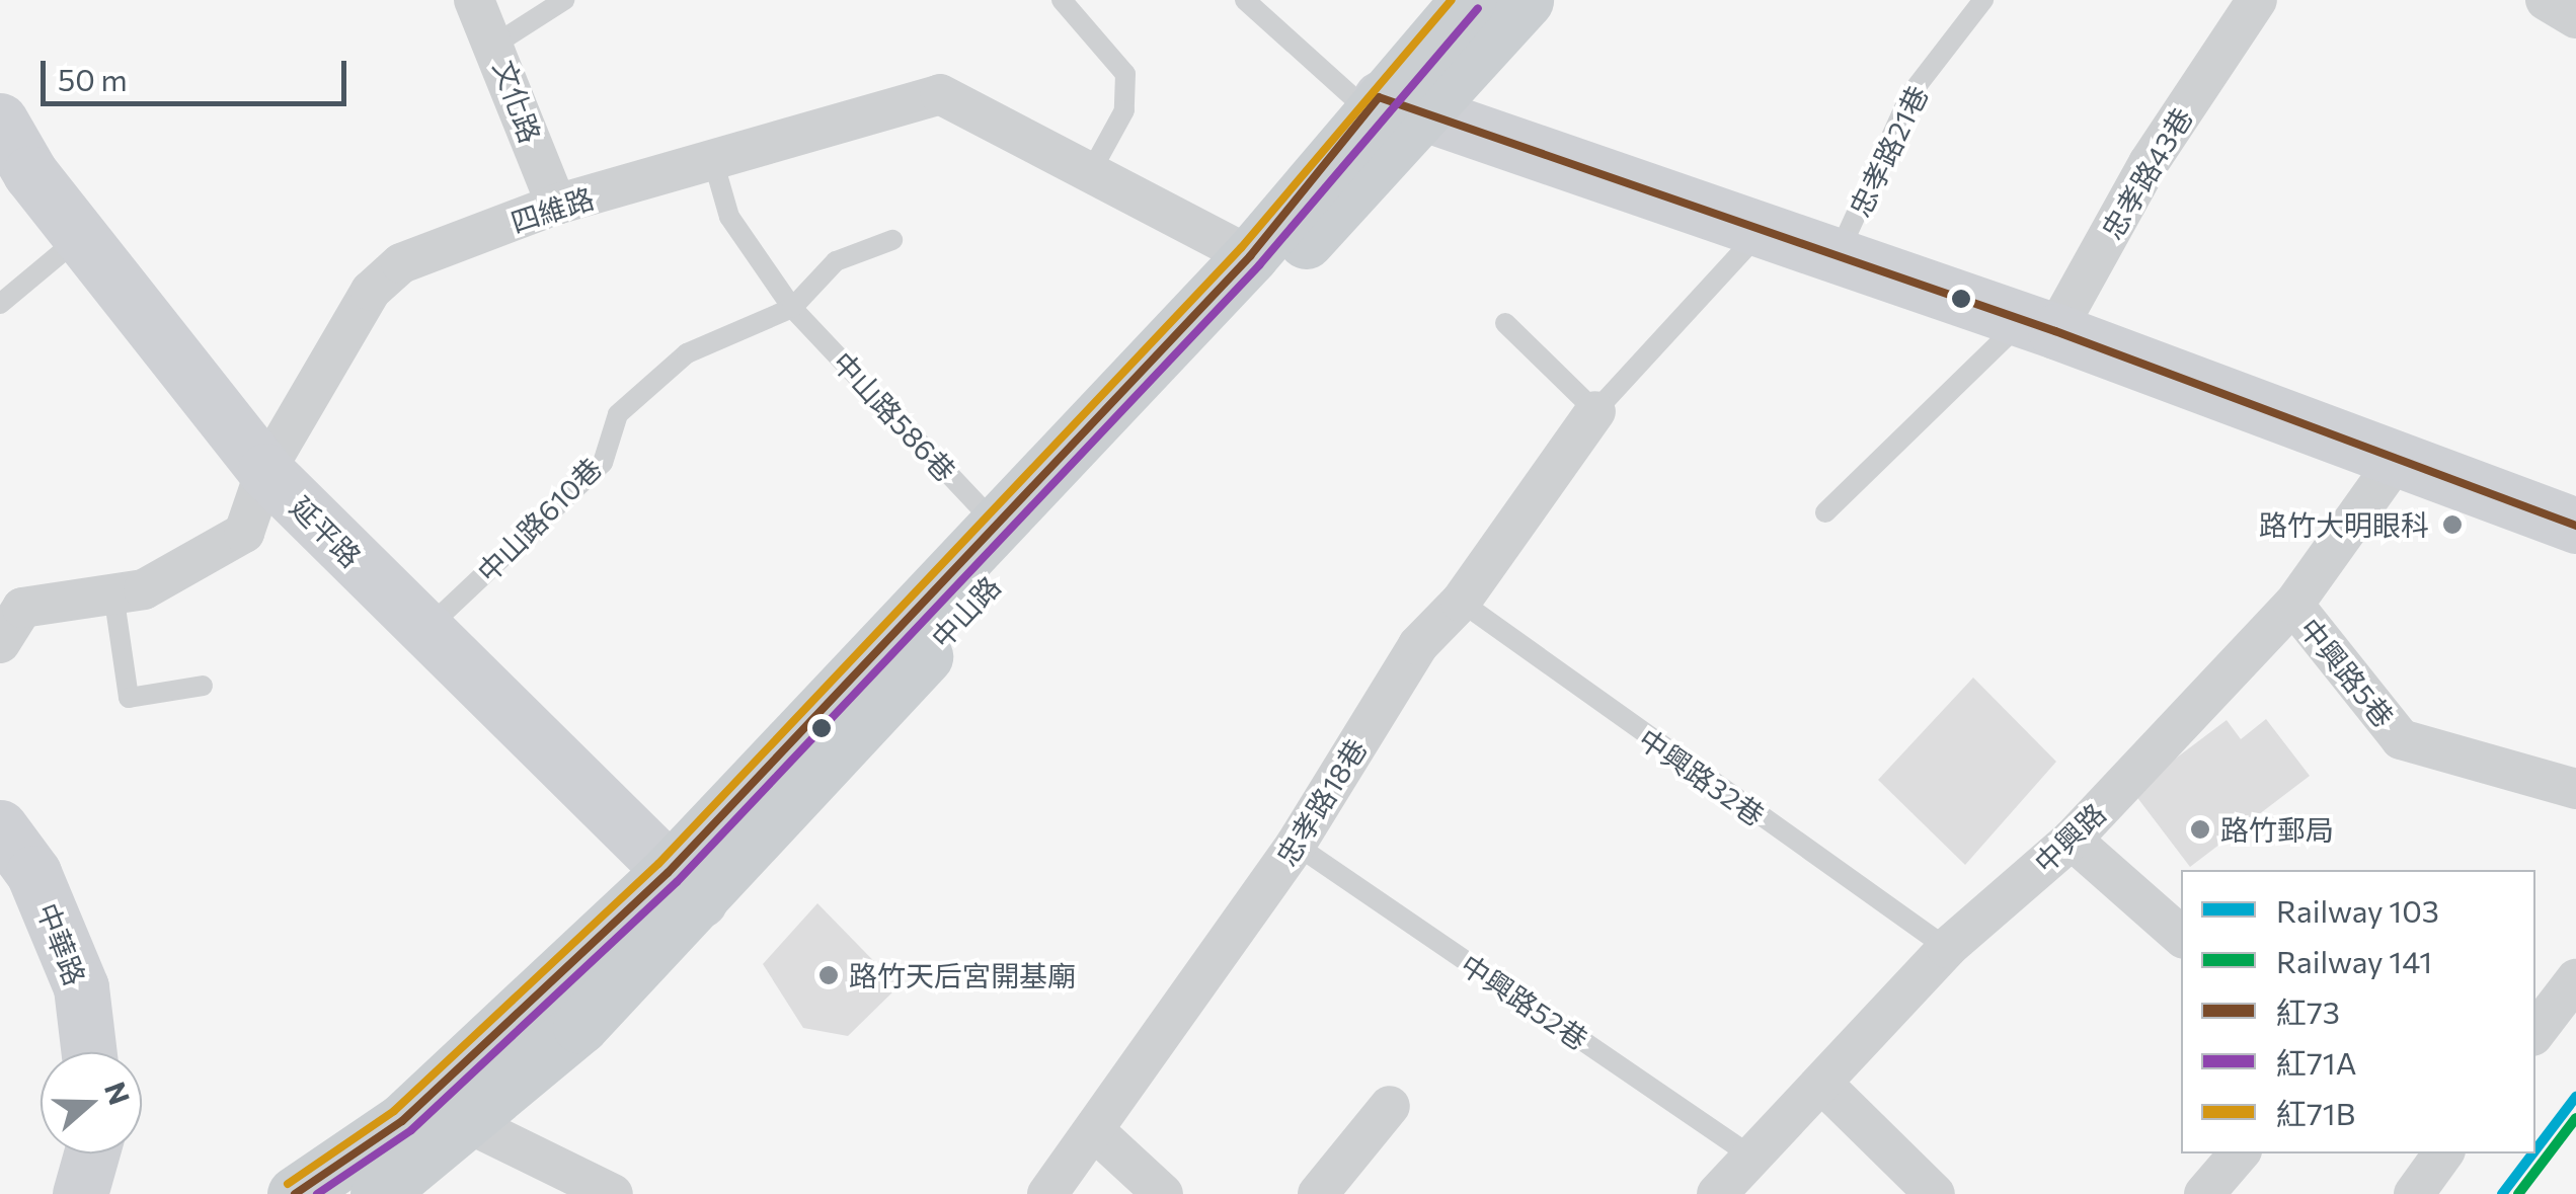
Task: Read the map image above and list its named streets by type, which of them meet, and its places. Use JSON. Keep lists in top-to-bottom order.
{
  "streets": {
    "main road": ["中山路"],
    "street": [
      "文化路",
      "忠孝路43巷",
      "四維路",
      "延平路",
      "中興路5巷",
      "忠孝路18巷",
      "中興路",
      "中華路"
    ],
    "lane": [
      "忠孝路21巷",
      "中山路586巷",
      "中山路610巷",
      "中興路32巷",
      "中興路52巷"
    ]
  },
  "crossings": [
    ["文化路", "四維路"],
    ["四維路", "中山路586巷"],
    ["四維路", "延平路"],
    ["四維路", "中山路"],
    ["中山路586巷", "中山路610巷"],
    ["中山路586巷", "中山路"],
    ["中山路610巷", "延平路"],
    ["延平路", "中山路"],
    ["中興路5巷", "中興路"],
    ["中興路32巷", "忠孝路18巷"],
    ["中興路32巷", "中興路"],
    ["忠孝路18巷", "中興路52巷"],
    ["中興路", "中興路52巷"]
  ],
  "places": ["路竹大明眼科", "路竹郵局", "路竹天后宮開基廟"],
  "lines": [
    "transit line 紅71B",
    "transit line 紅71A",
    "transit line 紅73",
    "rail line 103",
    "rail line 141"
  ],
  "legend": [
    "Railway 103",
    "Railway 141",
    "紅73",
    "紅71A",
    "紅71B"
  ],
  "scale_bar": "50 m",
  "north": "right"
}
